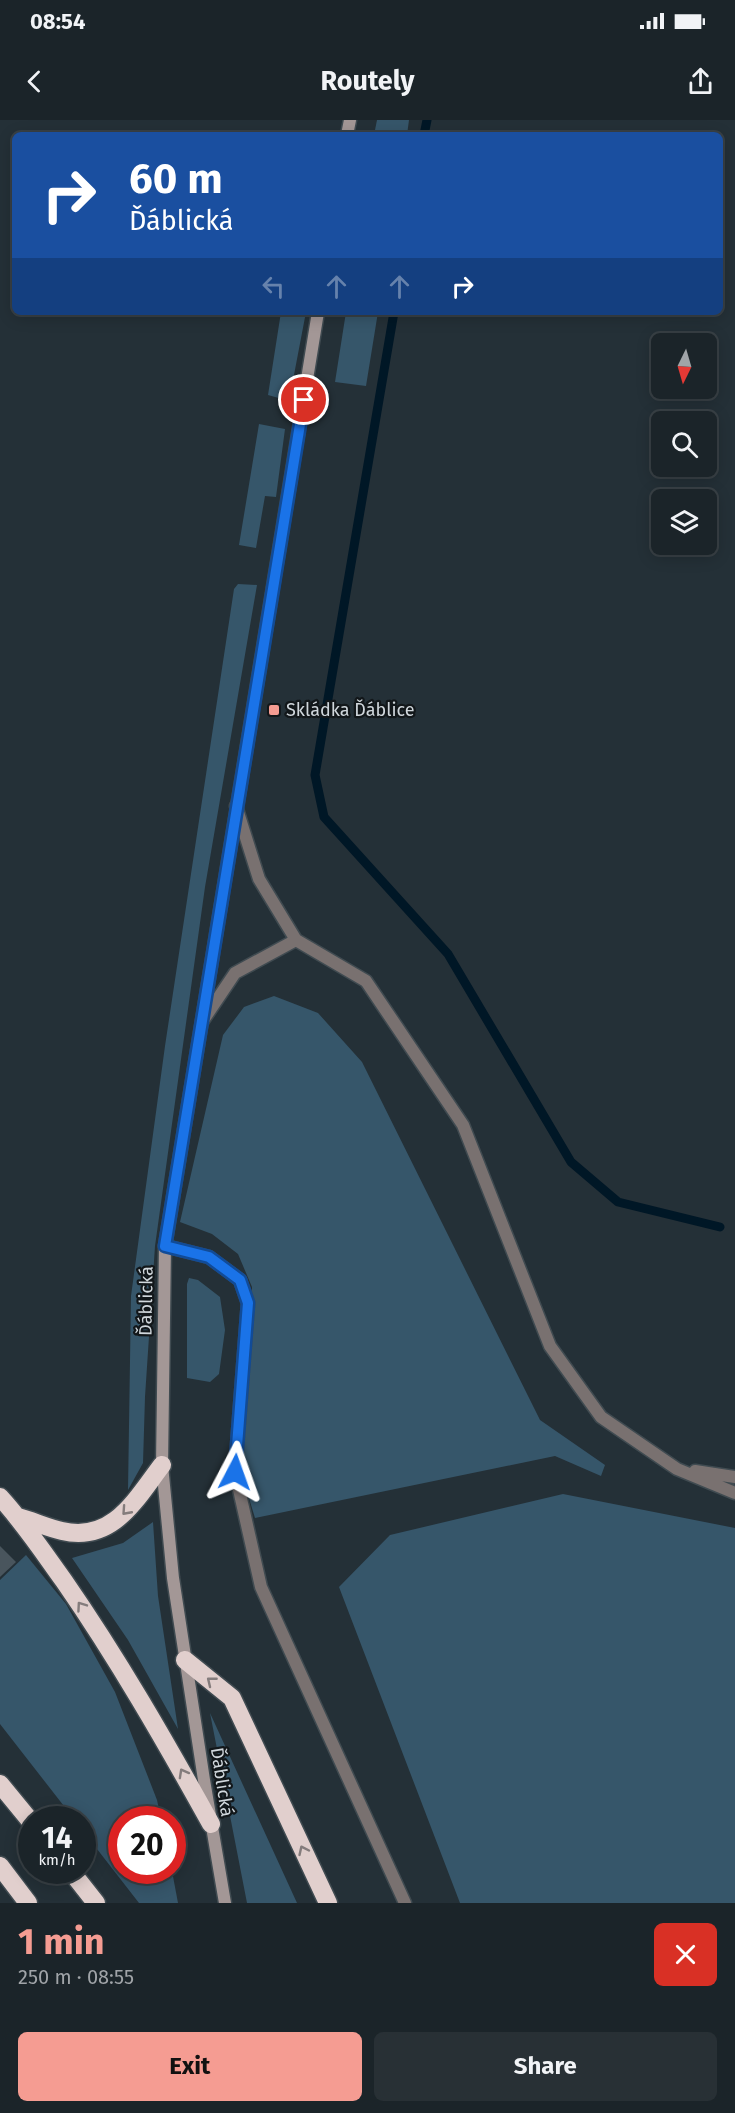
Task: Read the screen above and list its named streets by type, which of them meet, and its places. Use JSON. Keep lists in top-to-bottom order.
{
  "streets": {
    "main road": ["Ďáblická"]
  },
  "places": {
    "transit": ["Skládka Ďáblice"]
  },
  "north": "bottom",
  "page": {
    "status": "08:54",
    "header": "Routely",
    "turn": ["60 m", "Ďáblická"],
    "speed": "14 km/h",
    "limit": "20",
    "heading": ["1 min", "250 m · 08:55"],
    "buttons": ["Exit", "Share"]
  }
}
